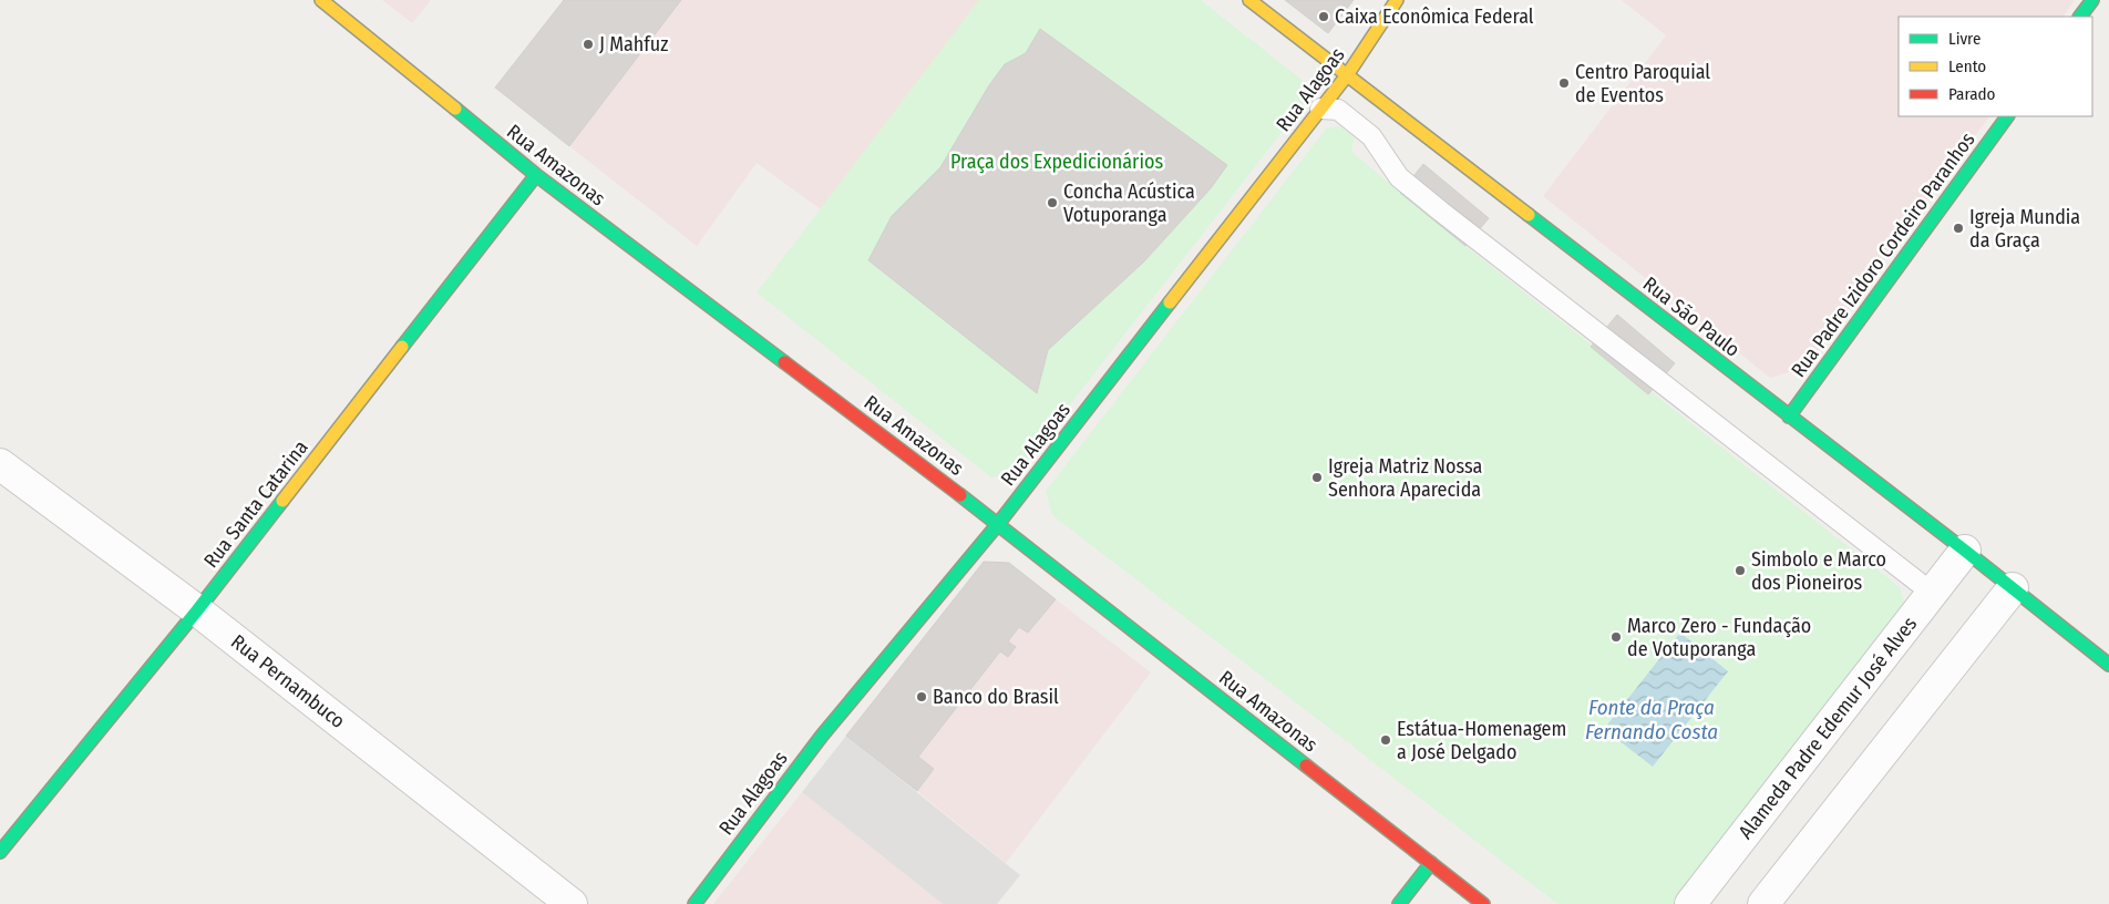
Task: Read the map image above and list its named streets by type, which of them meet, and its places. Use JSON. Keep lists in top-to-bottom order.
{
  "streets": {
    "main road": [
      "Rua Alagoas",
      "Rua Amazonas",
      "Rua Padre Izidoro Cordeiro Paranhos",
      "Rua São Paulo",
      "Rua Santa Catarina"
    ],
    "street": ["Rua Pernambuco", "Alameda Padre Edemur José Alves"]
  },
  "crossings": [
    ["Rua Alagoas", "Rua Amazonas"],
    ["Rua Alagoas", "Rua São Paulo"],
    ["Rua Amazonas", "Rua Santa Catarina"],
    ["Rua Padre Izidoro Cordeiro Paranhos", "Rua São Paulo"],
    ["Rua São Paulo", "Alameda Padre Edemur José Alves"],
    ["Rua Santa Catarina", "Rua Pernambuco"]
  ],
  "water": ["Fonte da Praça Fernando Costa"],
  "parks": ["Praça dos Expedicionários"],
  "places": [
    "Caixa Econômica Federal",
    "J Mahfuz",
    "Centro Paroquial de Eventos",
    "Concha Acústica Votuporanga",
    "Igreja Mundia da Graça",
    "Igreja Matriz Nossa Senhora Aparecida",
    "Simbolo e Marco dos Pioneiros",
    "Marco Zero - Fundação de Votuporanga",
    "Banco do Brasil",
    "Estátua-Homenagem a José Delgado"
  ],
  "legend": ["Livre", "Lento", "Parado"]
}
